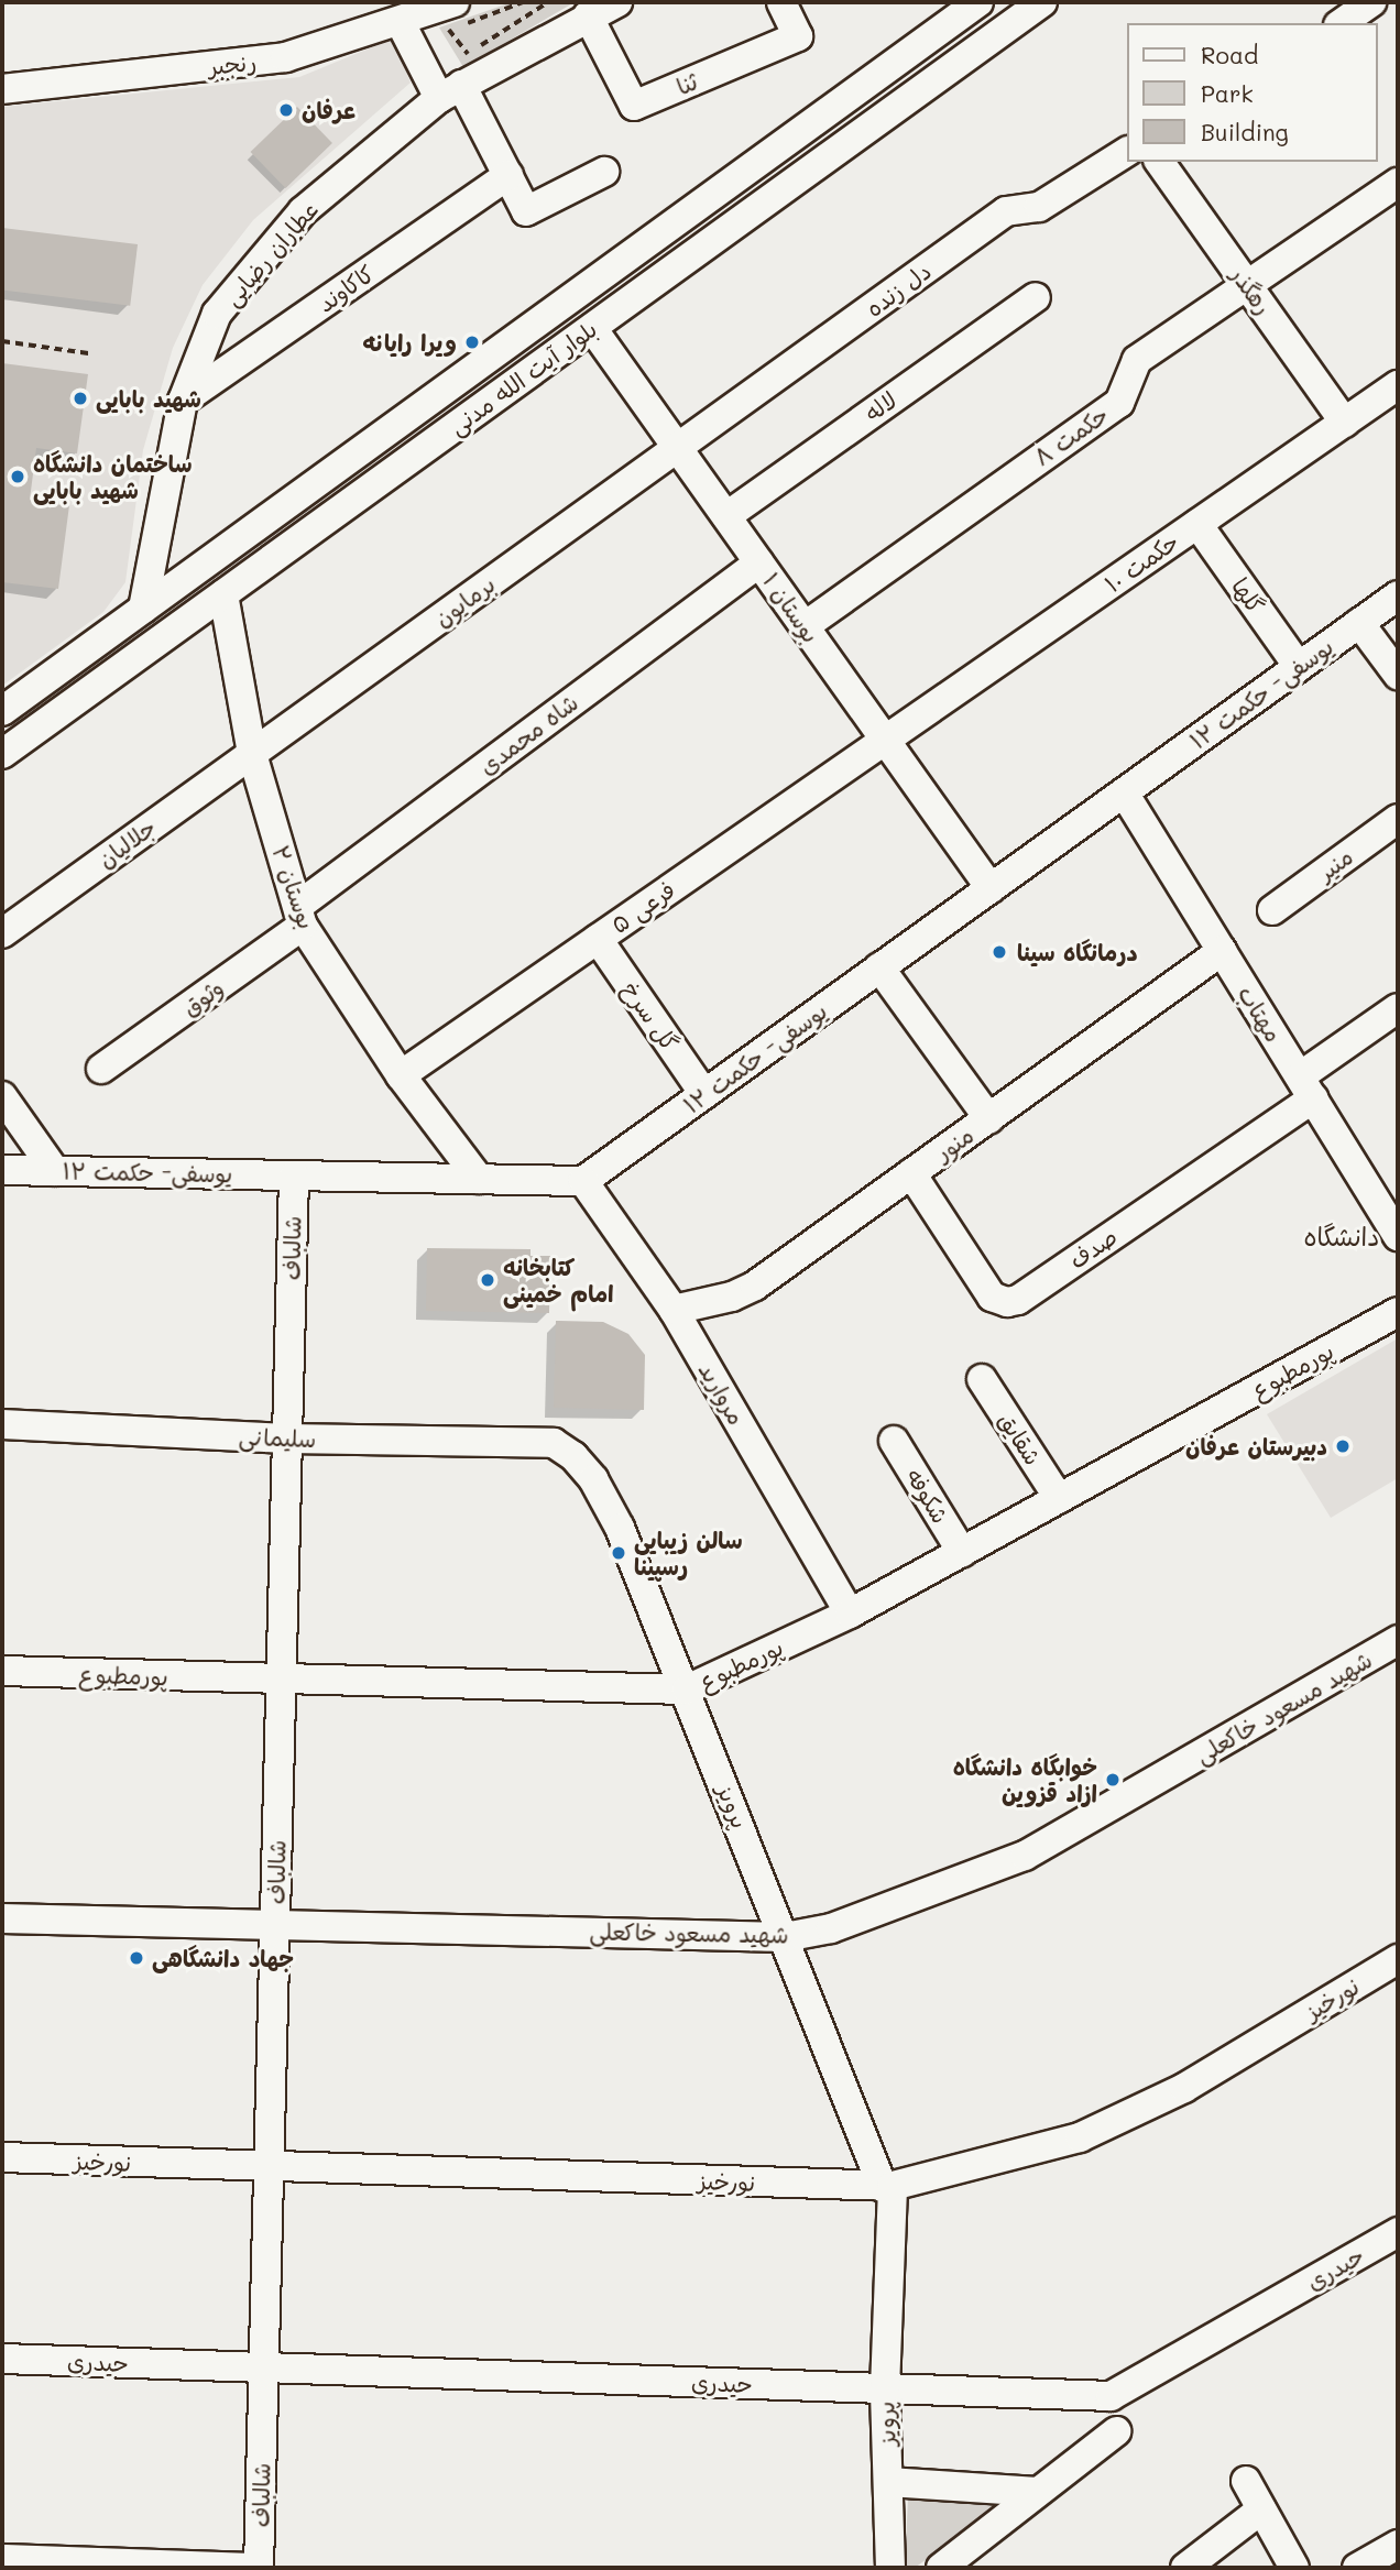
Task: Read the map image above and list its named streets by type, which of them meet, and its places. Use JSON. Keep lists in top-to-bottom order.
{
  "streets": {
    "street": [
      "رنجبر",
      "ثنا",
      "عطاران رضایی",
      "کاکاوند",
      "دل زنده",
      "رهگذر",
      "بلوار آیت الله مدنی",
      "لاله",
      "حکمت ۸",
      "حکمت ۱۰",
      "گلها",
      "برمایون",
      "بوستان ۱",
      "یوسفی- حکمت ۱۲",
      "شاه محمدی",
      "جلالیان",
      "منیر",
      "بوستان ۲",
      "فرعی ۵",
      "وثوق",
      "مهتاب",
      "گل سرخ",
      "منور",
      "شالباف",
      "صدف",
      "پورمطبوع",
      "مروارید",
      "سلیمانی",
      "شقایق",
      "شکوفه",
      "شهید مسعود خاکعلی",
      "پرویز",
      "نورخیز",
      "حیدری"
    ]
  },
  "crossings": [
    ["ثنا", "عطاران رضایی"],
    ["عطاران رضایی", "کاکاوند"],
    ["عطاران رضایی", "بلوار آیت الله مدنی"],
    ["دل زنده", "برمایون"],
    ["دل زنده", "بوستان ۱"],
    ["رهگذر", "حکمت ۸"],
    ["رهگذر", "حکمت ۱۰"],
    ["بلوار آیت الله مدنی", "بوستان ۱"],
    ["بلوار آیت الله مدنی", "بوستان ۲"],
    ["لاله", "بوستان ۱"],
    ["حکمت ۸", "بوستان ۱"],
    ["حکمت ۱۰", "گلها"],
    ["حکمت ۱۰", "بوستان ۱"],
    ["حکمت ۱۰", "فرعی ۵"],
    ["گلها", "یوسفی- حکمت ۱۲"],
    ["برمایون", "بوستان ۱"],
    ["برمایون", "جلالیان"],
    ["برمایون", "بوستان ۲"],
    ["بوستان ۱", "یوسفی- حکمت ۱۲"],
    ["بوستان ۱", "شاه محمدی"],
    ["بوستان ۱", "فرعی ۵"],
    ["یوسفی- حکمت ۱۲", "بوستان ۲"],
    ["یوسفی- حکمت ۱۲", "مهتاب"],
    ["یوسفی- حکمت ۱۲", "گل سرخ"],
    ["یوسفی- حکمت ۱۲", "شالباف"],
    ["یوسفی- حکمت ۱۲", "مروارید"],
    ["شاه محمدی", "بوستان ۲"],
    ["شاه محمدی", "وثوق"],
    ["جلالیان", "بوستان ۲"],
    ["بوستان ۲", "فرعی ۵"],
    ["بوستان ۲", "وثوق"],
    ["فرعی ۵", "گل سرخ"],
    ["مهتاب", "منور"],
    ["مهتاب", "صدف"],
    ["منور", "صدف"],
    ["منور", "مروارید"],
    ["شالباف", "پورمطبوع"],
    ["شالباف", "سلیمانی"],
    ["شالباف", "شهید مسعود خاکعلی"],
    ["شالباف", "نورخیز"],
    ["شالباف", "حیدری"],
    ["پورمطبوع", "مروارید"],
    ["پورمطبوع", "شقایق"],
    ["پورمطبوع", "شکوفه"],
    ["پورمطبوع", "پرویز"],
    ["سلیمانی", "پرویز"],
    ["شهید مسعود خاکعلی", "پرویز"],
    ["پرویز", "نورخیز"],
    ["پرویز", "حیدری"]
  ],
  "districts": ["دانشگاه"],
  "places": [
    "عرفان",
    "ویرا رایانه",
    "شهید بابایی",
    "ساختمان دانشگاه شهید بابایی",
    "درمانگاه سینا",
    "کتابخانه امام خمینی",
    "دبیرستان عرفان",
    "سالن زیبایی رسپینا",
    "خوابگاه دانشگاه ازاد قزوین",
    "جهاد دانشگاهی"
  ],
  "legend": ["Road", "Park", "Building"]
}
